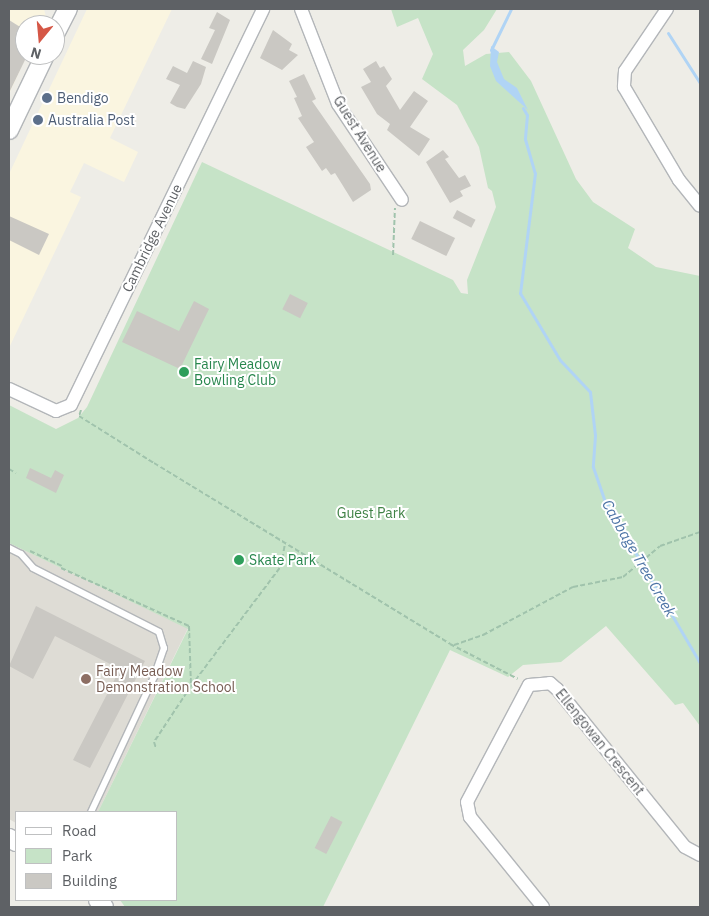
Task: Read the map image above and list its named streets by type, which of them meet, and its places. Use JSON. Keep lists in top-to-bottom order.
{
  "streets": {
    "street": ["Guest Avenue", "Cambridge Avenue", "Ellengowan Crescent"]
  },
  "water": ["Cabbage Tree Creek"],
  "parks": ["Guest Park"],
  "places": [
    "Bendigo",
    "Australia Post",
    "Fairy Meadow Bowling Club",
    "Skate Park",
    "Fairy Meadow Demonstration School"
  ],
  "legend": ["Road", "Park", "Building"],
  "north": "bottom"
}
